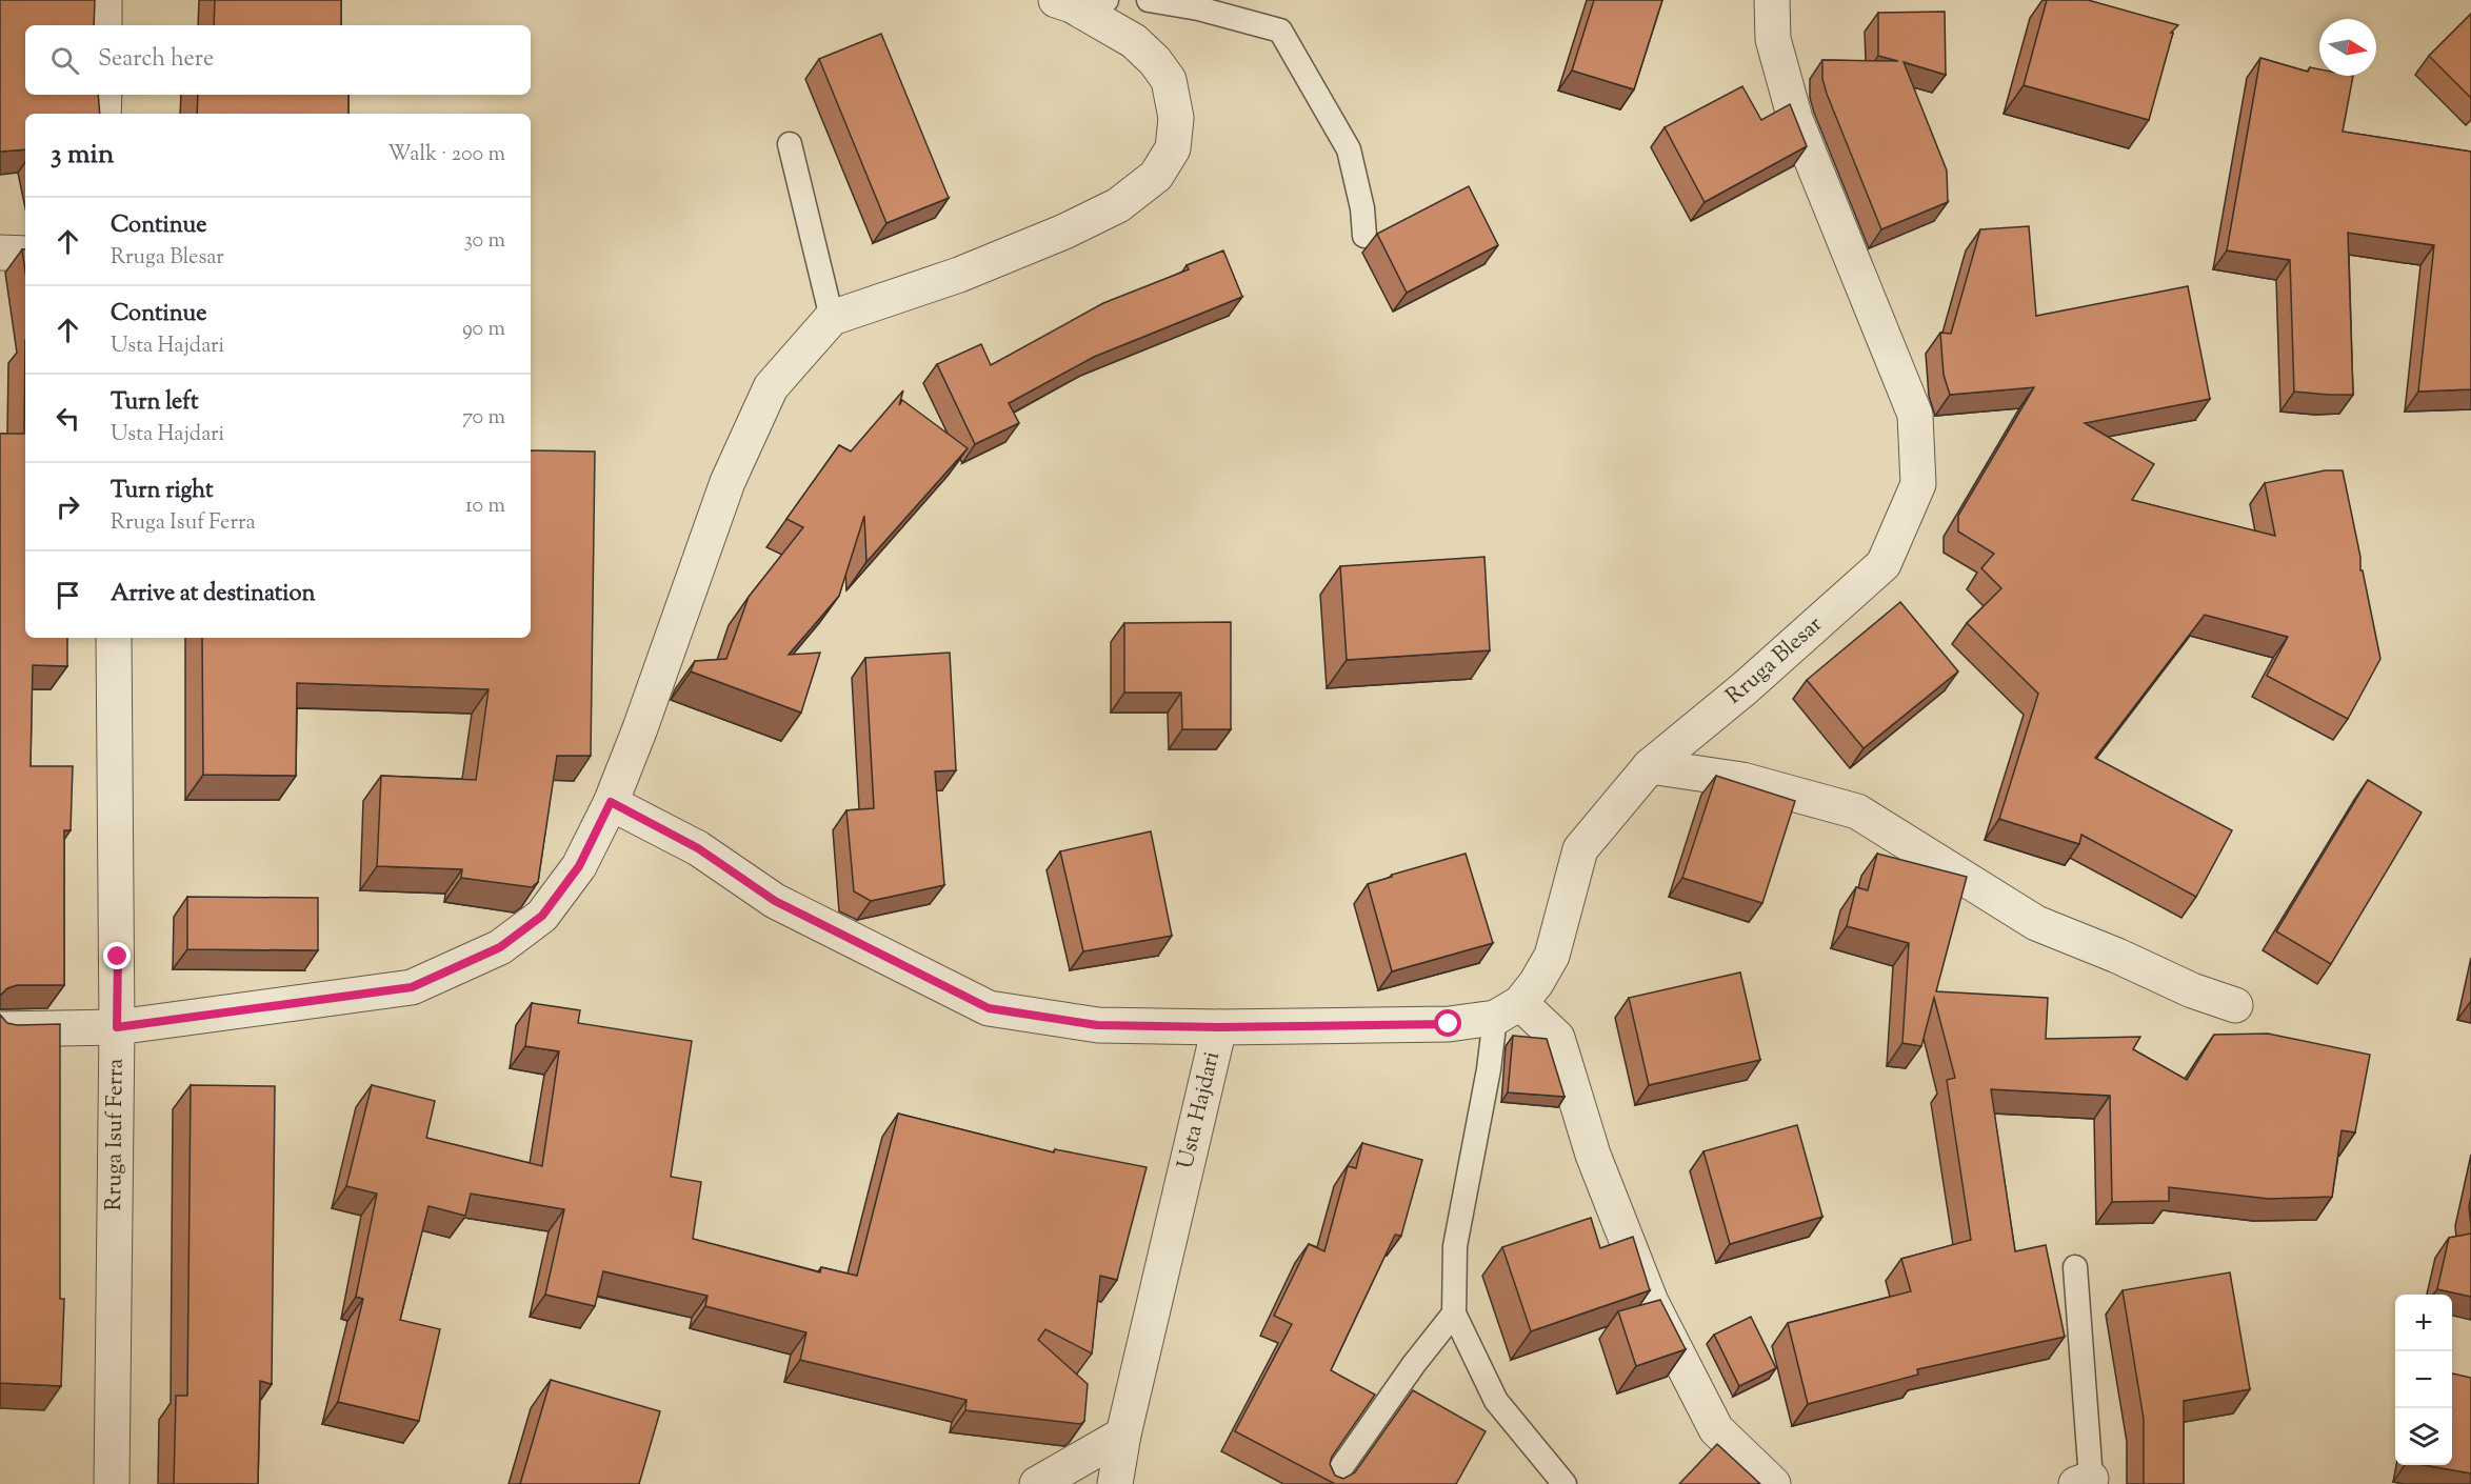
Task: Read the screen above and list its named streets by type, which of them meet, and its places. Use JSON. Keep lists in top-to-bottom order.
{
  "streets": {
    "street": ["Rruga Blesar", "Usta Hajdari", "Rruga Isuf Ferra"]
  },
  "north": "right",
  "page": {
    "search": "Search here",
    "heading": ["3 min", "Walk · 200 m"],
    "list": [
      ["Continue", "Rruga Blesar", "30 m"],
      ["Continue", "Usta Hajdari", "90 m"],
      ["Turn left", "Usta Hajdari", "70 m"],
      ["Turn right", "Rruga Isuf Ferra", "10 m"],
      "Arrive at destination"
    ],
    "map_buttons": ["+", "−"]
  }
}
